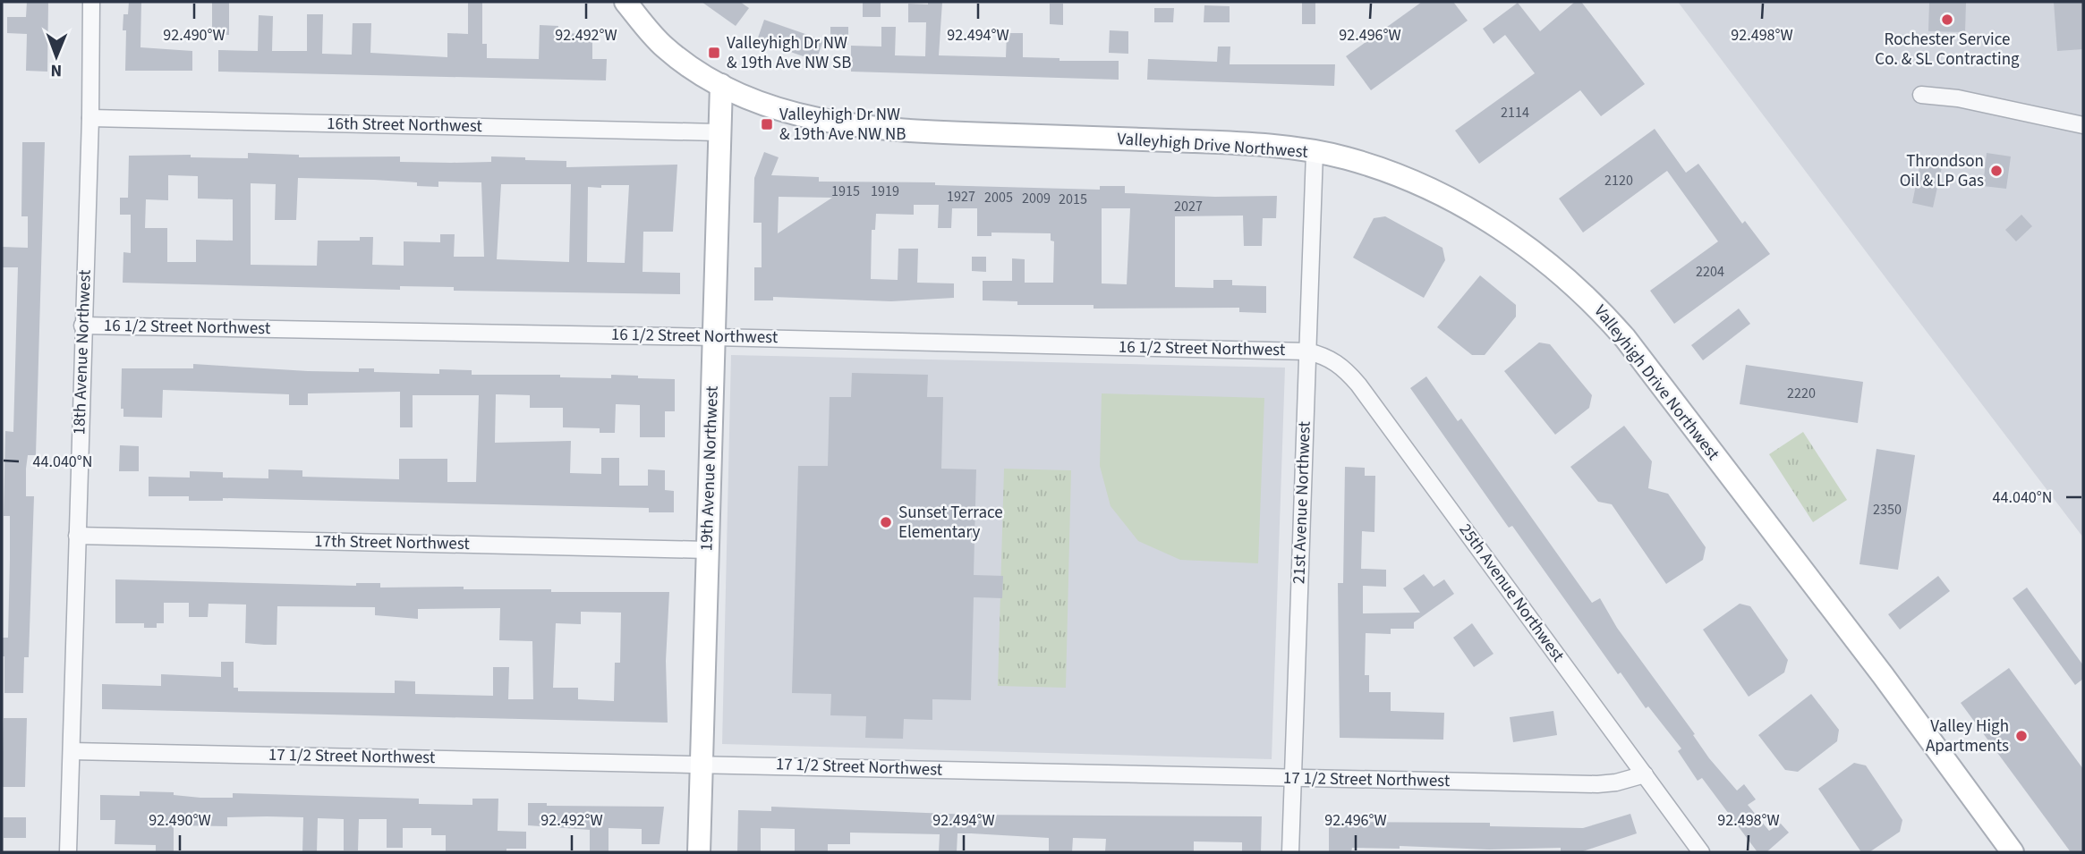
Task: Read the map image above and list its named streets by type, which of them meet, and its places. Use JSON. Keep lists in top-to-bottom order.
{
  "streets": {
    "main road": ["Valleyhigh Drive Northwest", "19th Avenue Northwest"],
    "street": [
      "16th Street Northwest",
      "16 1/2 Street Northwest",
      "18th Avenue Northwest",
      "21st Avenue Northwest",
      "17th Street Northwest",
      "25th Avenue Northwest",
      "17 1/2 Street Northwest"
    ]
  },
  "crossings": [
    ["16th Street Northwest", "18th Avenue Northwest"],
    ["16th Street Northwest", "19th Avenue Northwest"],
    ["Valleyhigh Drive Northwest", "19th Avenue Northwest"],
    ["Valleyhigh Drive Northwest", "21st Avenue Northwest"],
    ["16 1/2 Street Northwest", "18th Avenue Northwest"],
    ["16 1/2 Street Northwest", "19th Avenue Northwest"],
    ["16 1/2 Street Northwest", "21st Avenue Northwest"],
    ["16 1/2 Street Northwest", "25th Avenue Northwest"],
    ["18th Avenue Northwest", "17th Street Northwest"],
    ["18th Avenue Northwest", "17 1/2 Street Northwest"],
    ["19th Avenue Northwest", "17th Street Northwest"],
    ["19th Avenue Northwest", "17 1/2 Street Northwest"],
    ["21st Avenue Northwest", "25th Avenue Northwest"],
    ["21st Avenue Northwest", "17 1/2 Street Northwest"],
    ["25th Avenue Northwest", "17 1/2 Street Northwest"]
  ],
  "places": {
    "other": [
      "Rochester Service Co. & SL Contracting",
      "Throndson Oil & LP Gas",
      "Sunset Terrace Elementary",
      "Valley High Apartments"
    ],
    "transit": ["Valleyhigh Dr NW & 19th Ave NW SB", "Valleyhigh Dr NW & 19th Ave NW NB"]
  },
  "house_numbers": [
    "2114",
    "2120",
    "1915",
    "1919",
    "1927",
    "2005",
    "2009",
    "2015",
    "2027",
    "2204",
    "2220",
    "2350"
  ],
  "north": "bottom",
  "coordinates": [
    "92.490°W",
    "92.492°W",
    "92.494°W",
    "92.498°W",
    "92.496°W",
    "44.040°N"
  ]
}
